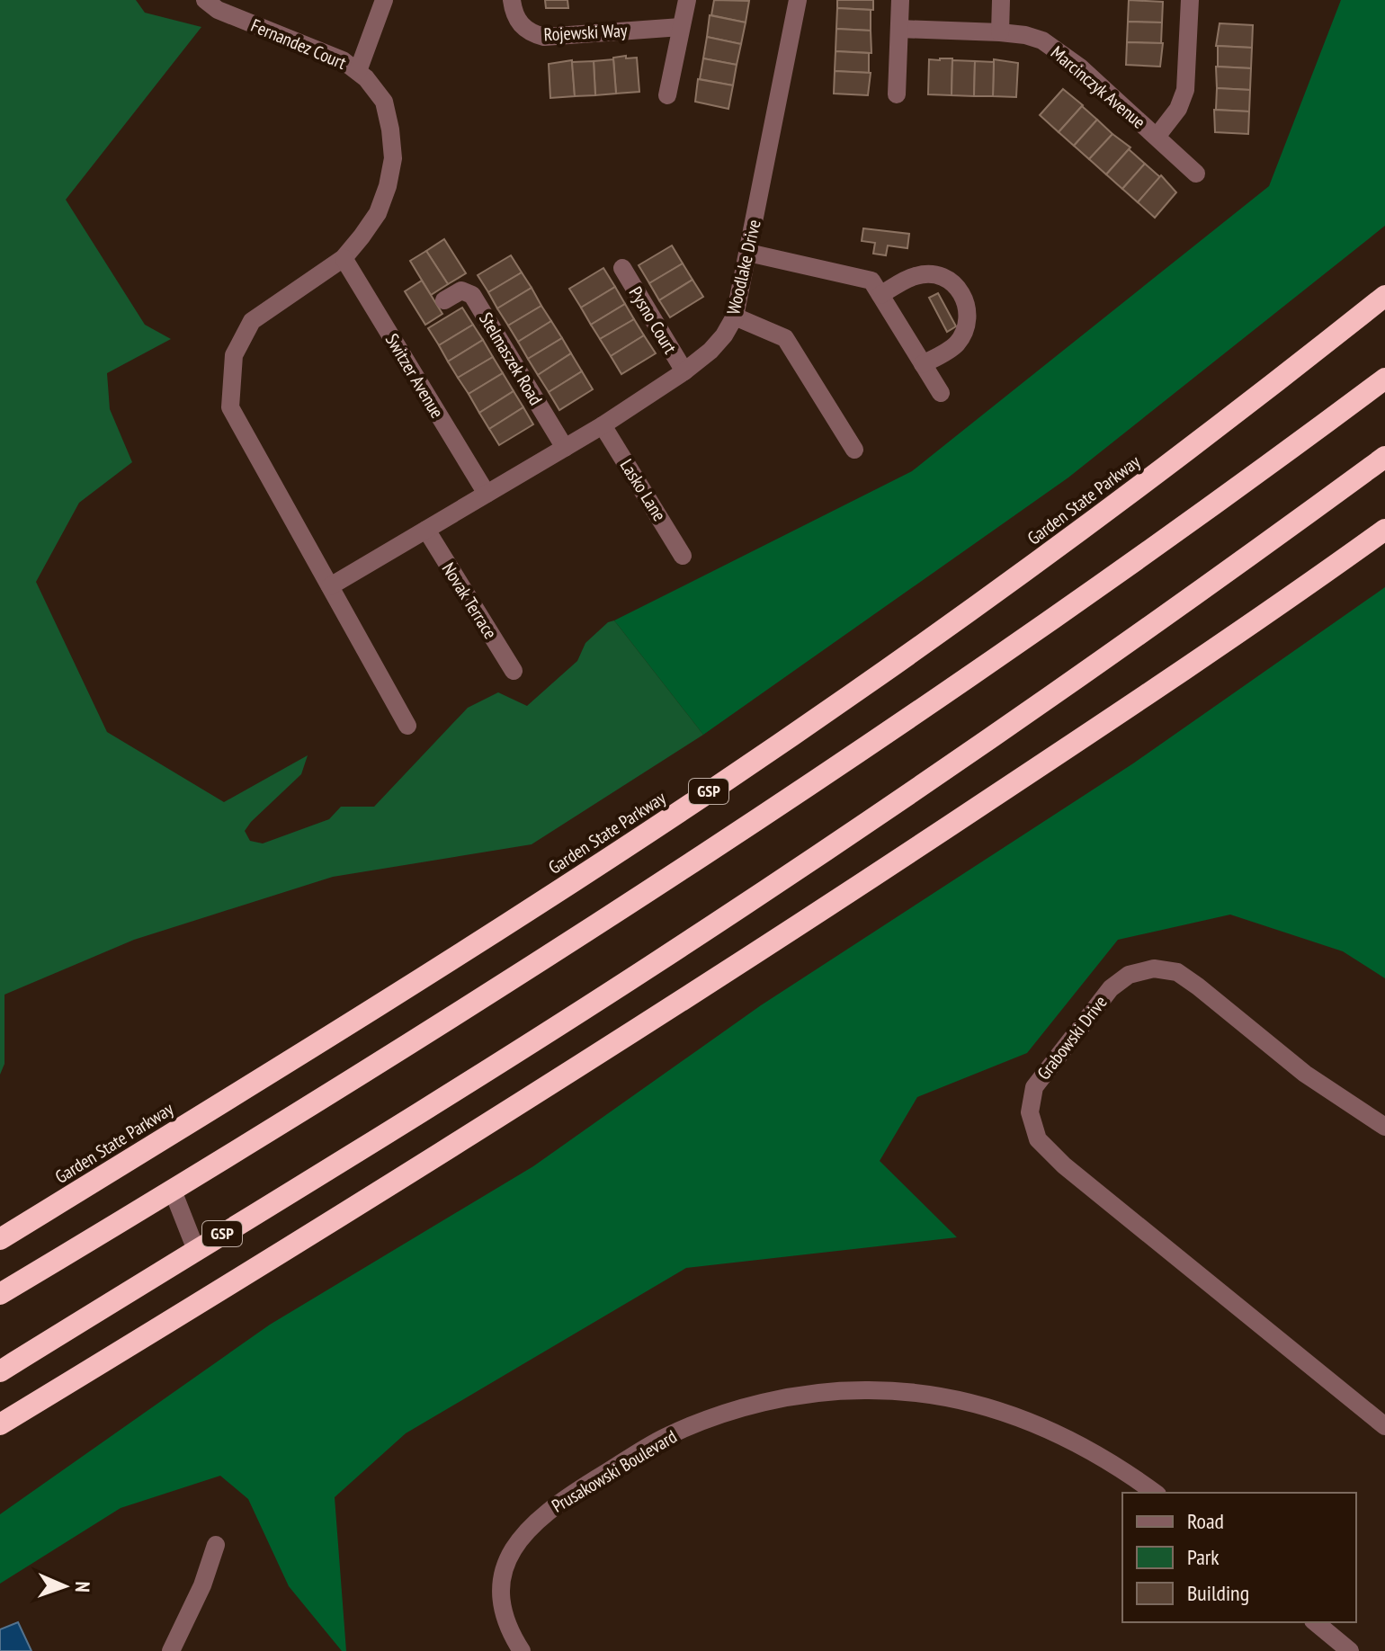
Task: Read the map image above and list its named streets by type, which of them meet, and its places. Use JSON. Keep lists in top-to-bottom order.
{
  "streets": {
    "highway": ["Garden State Parkway", "GSP"],
    "street": [
      "Rojewski Way",
      "Fernandez Court",
      "Marcinczyk Avenue",
      "Woodlake Drive",
      "Pysno Court",
      "Stelmaszek Road",
      "Switzer Avenue",
      "Lasko Lane",
      "Novak Terrace",
      "Grabowski Drive",
      "Prusakowski Boulevard"
    ]
  },
  "crossings": [
    ["Fernandez Court", "Woodlake Drive"],
    ["Fernandez Court", "Switzer Avenue"],
    ["Woodlake Drive", "Pysno Court"],
    ["Woodlake Drive", "Stelmaszek Road"],
    ["Woodlake Drive", "Switzer Avenue"],
    ["Woodlake Drive", "Lasko Lane"],
    ["Woodlake Drive", "Novak Terrace"]
  ],
  "legend": ["Road", "Park", "Building"],
  "north": "right"
}
